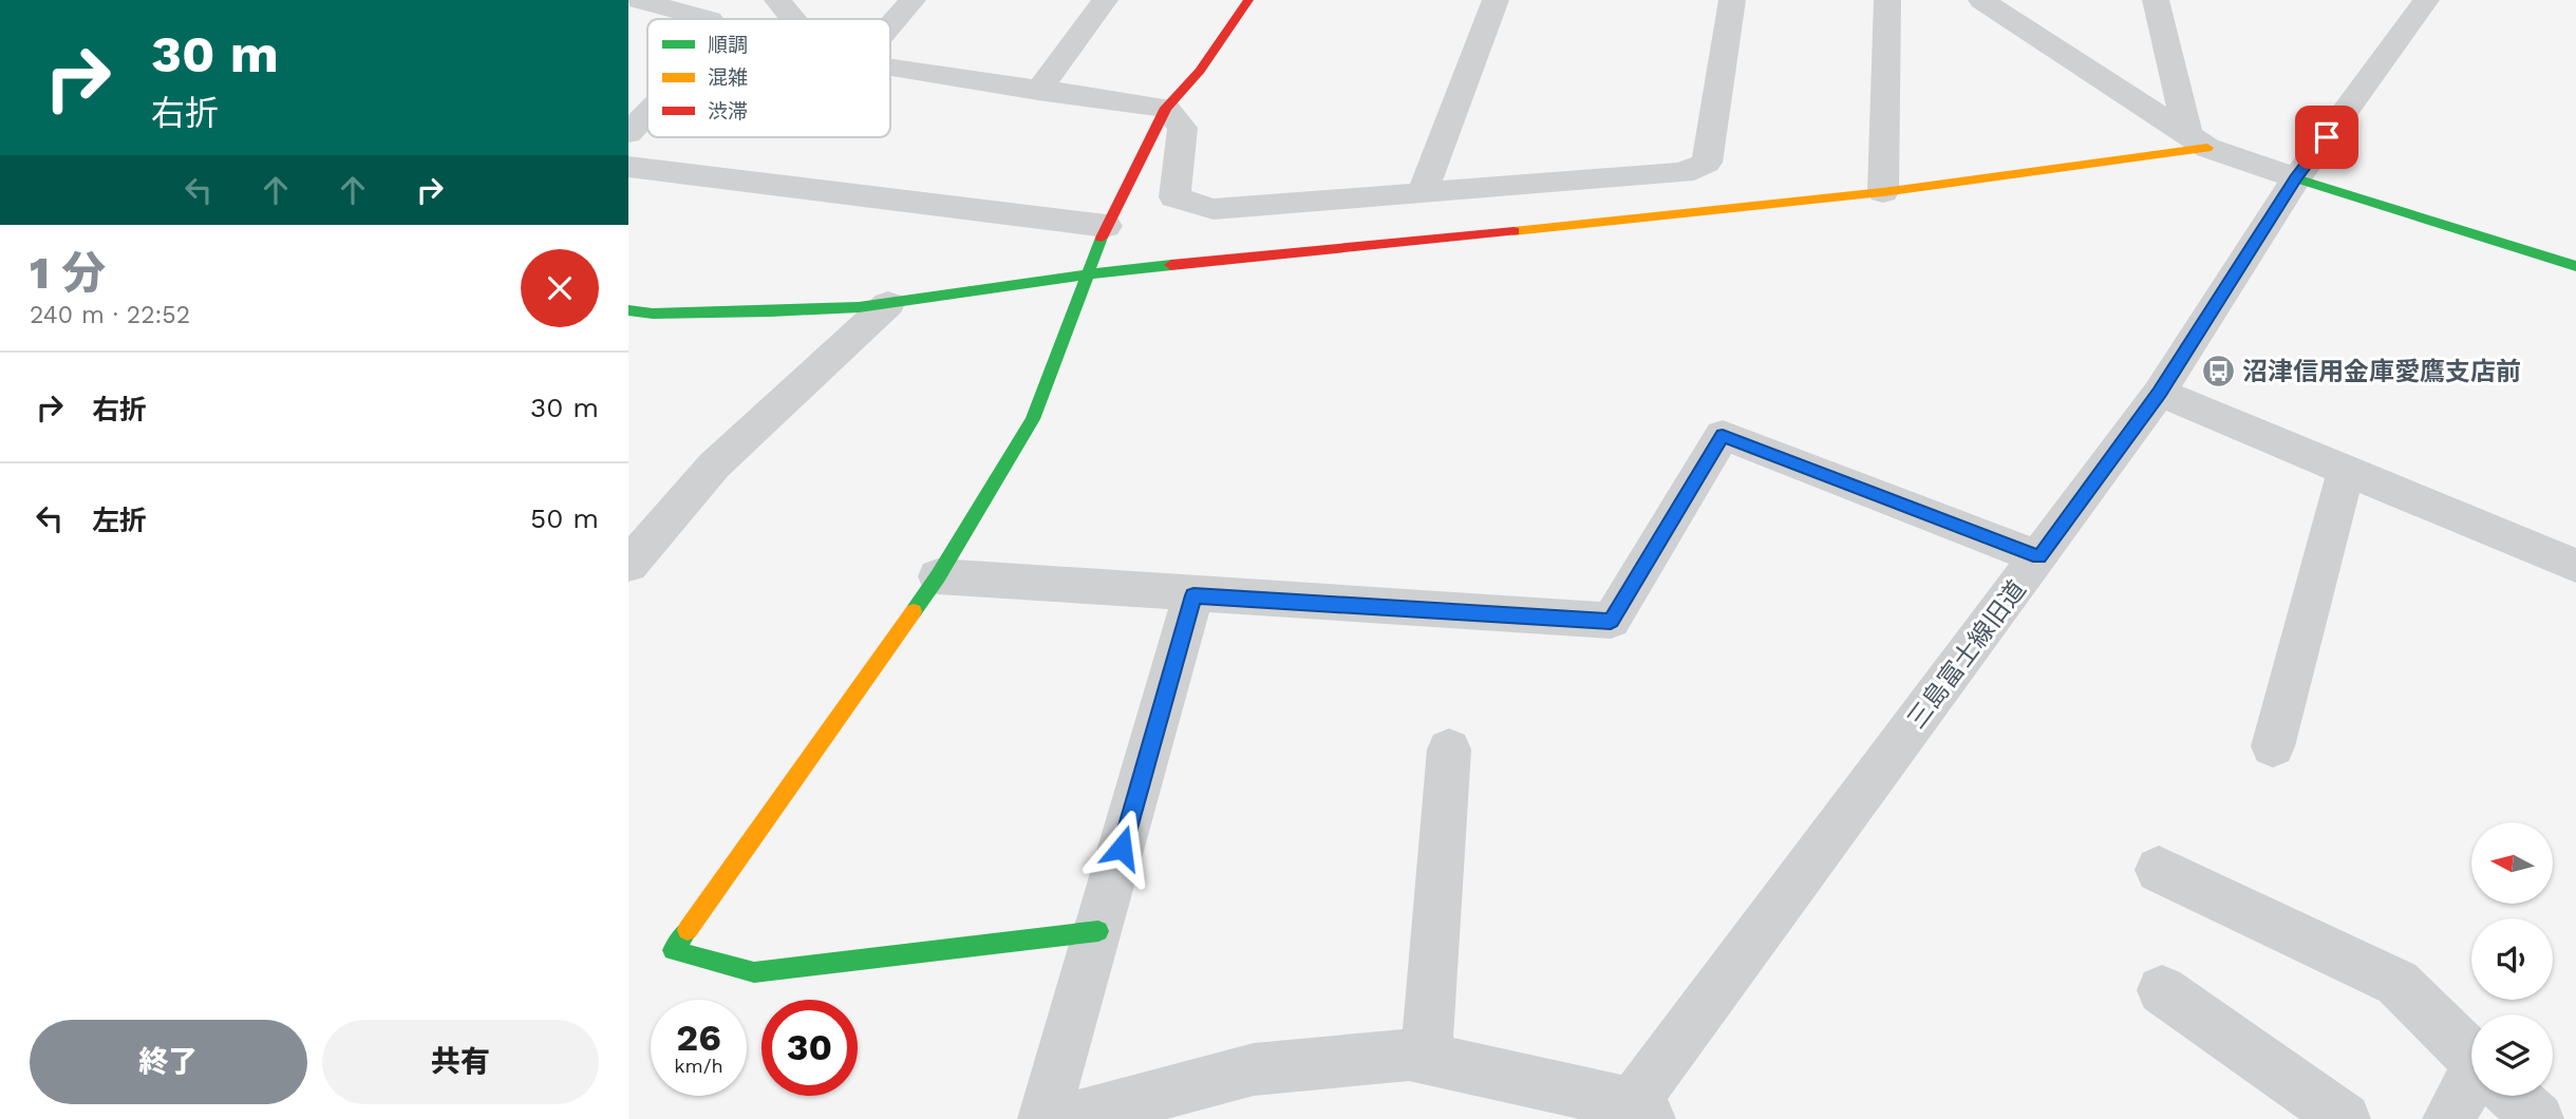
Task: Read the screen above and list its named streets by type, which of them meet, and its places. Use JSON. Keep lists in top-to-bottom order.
{
  "streets": {
    "street": ["三島富士線旧道"]
  },
  "places": {
    "bus stop": ["沼津信用金庫愛鷹支店前"]
  },
  "legend": ["順調", "混雑", "渋滞"],
  "north": "left",
  "page": {
    "turn": ["30 m", "右折"],
    "heading": ["1 分", "240 m · 22:52"],
    "list": [
      {
        "name": "右折",
        "value": "30 m"
      },
      {
        "name": "左折",
        "value": "50 m"
      }
    ],
    "speed": "26 km/h",
    "limit": "30",
    "buttons": ["終了", "共有"]
  }
}
